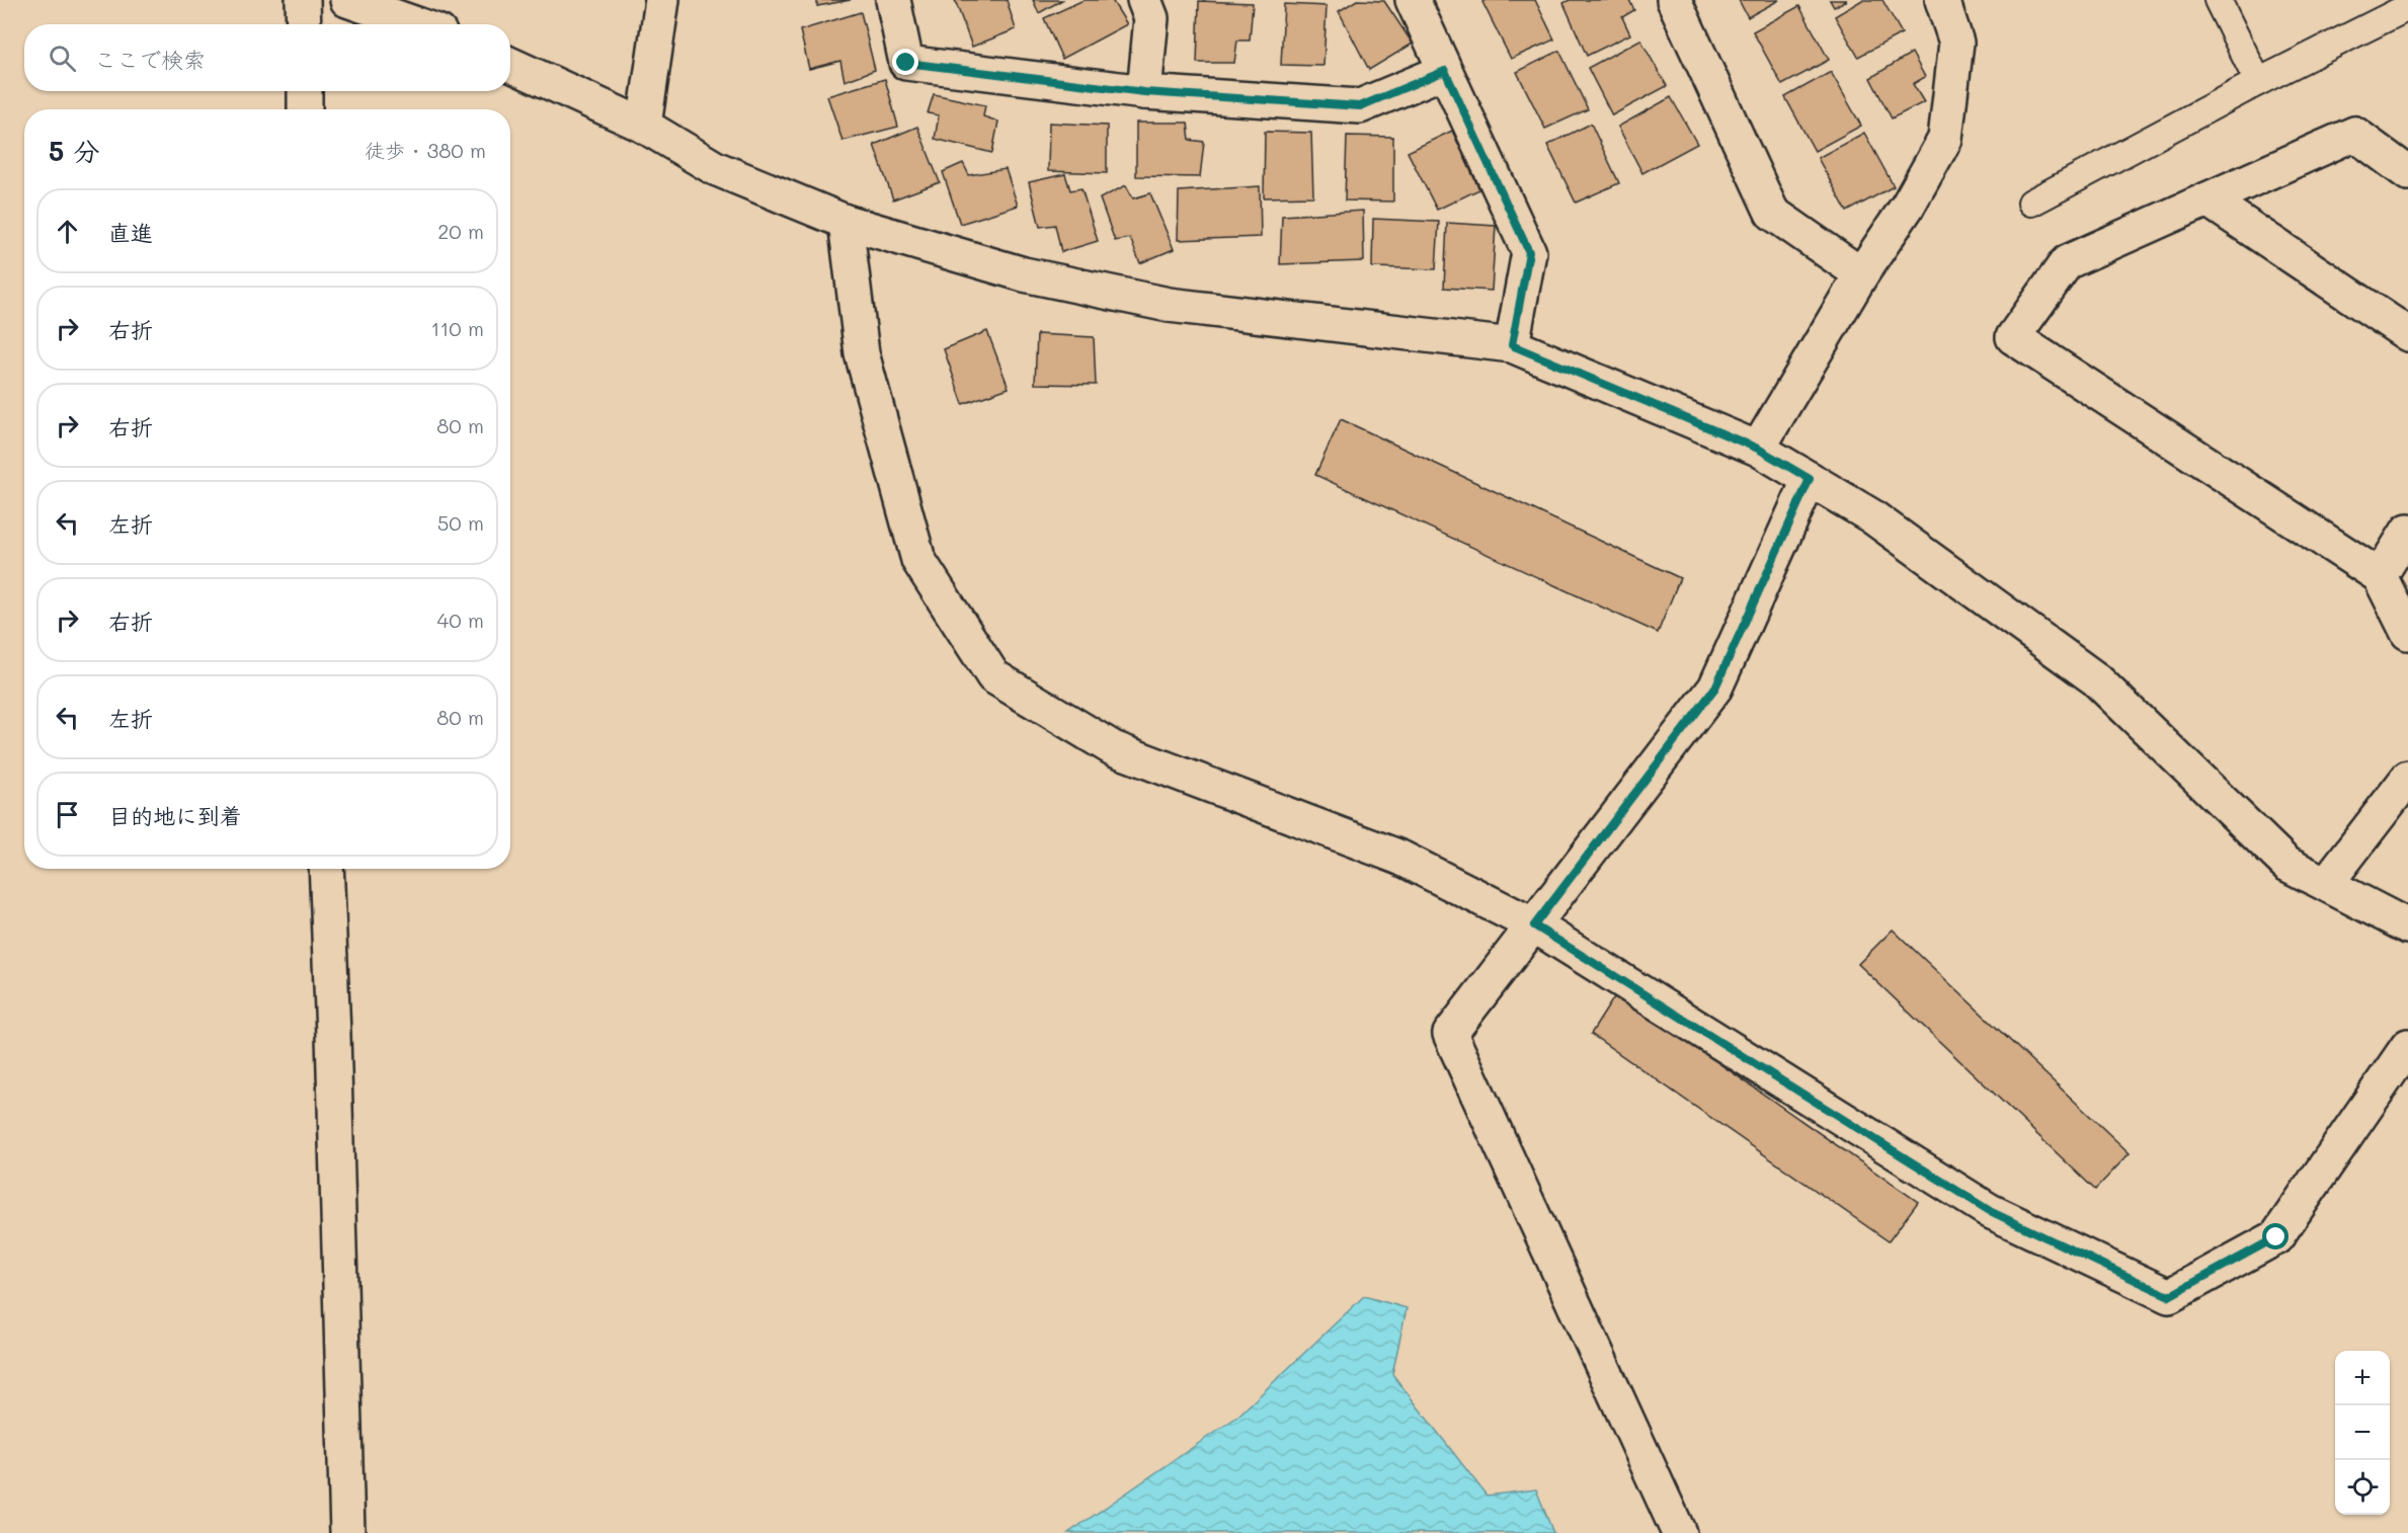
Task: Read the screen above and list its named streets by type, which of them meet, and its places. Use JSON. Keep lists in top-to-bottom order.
{
  "page": {
    "search": "ここで検索",
    "heading": ["5 分", "徒歩 · 380 m"],
    "list": [
      ["直進", "20 m"],
      ["右折", "110 m"],
      ["右折", "80 m"],
      ["左折", "50 m"],
      ["右折", "40 m"],
      ["左折", "80 m"],
      "目的地に到着"
    ],
    "map_buttons": ["+", "−"]
  }
}
